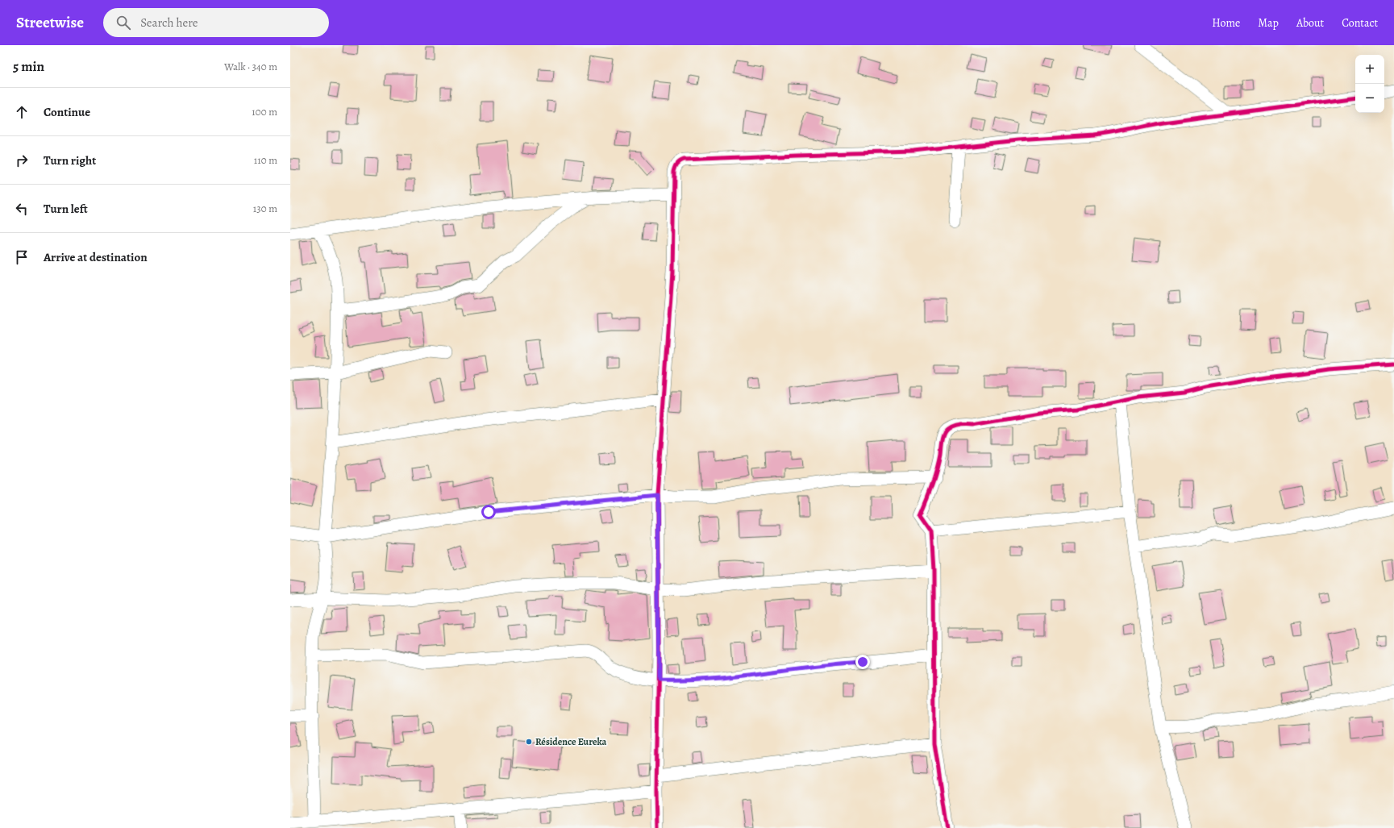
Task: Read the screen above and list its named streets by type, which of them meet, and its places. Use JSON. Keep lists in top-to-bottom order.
{
  "places": ["Résidence Eureka"],
  "page": {
    "header": "Streetwise",
    "search": "Search here",
    "nav": [
      "Home",
      "Map",
      "About",
      "Contact"
    ],
    "heading": ["5 min", "Walk · 340 m"],
    "map_buttons": ["+", "−"],
    "list": [
      ["Continue", "100 m"],
      ["Turn right", "110 m"],
      ["Turn left", "130 m"],
      "Arrive at destination"
    ]
  }
}
